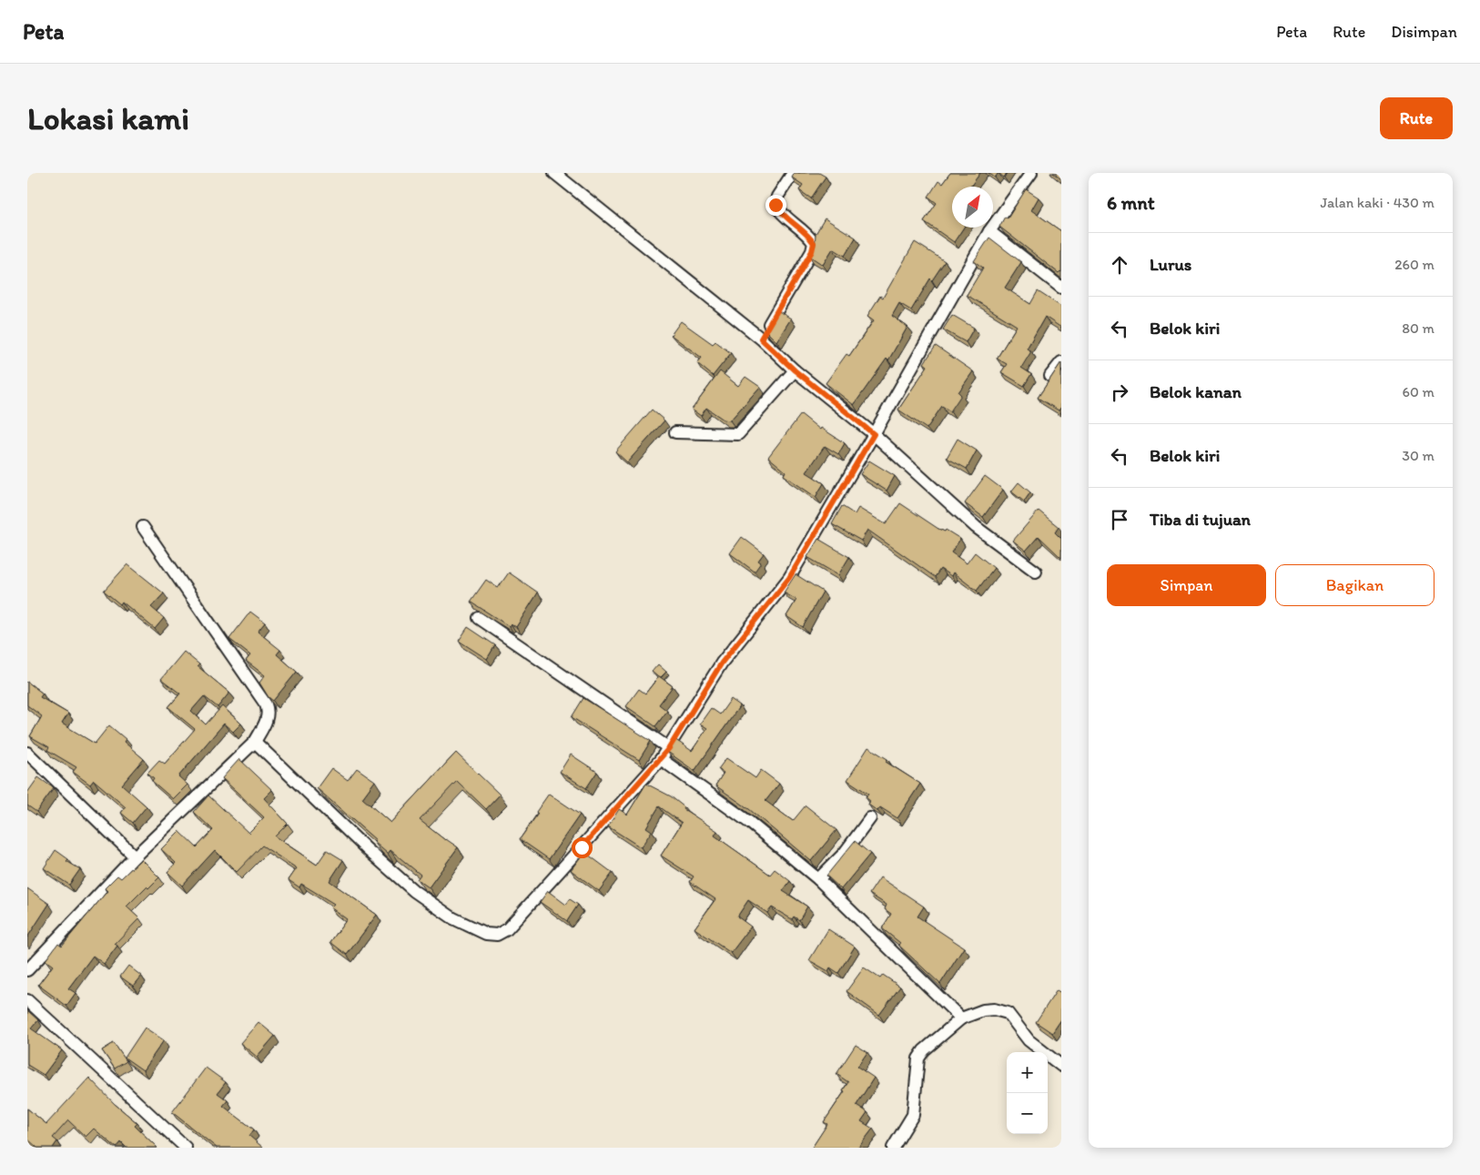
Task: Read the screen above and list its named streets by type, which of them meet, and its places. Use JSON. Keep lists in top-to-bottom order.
{
  "north": "top right",
  "page": {
    "header": "Peta",
    "nav": ["Peta", "Rute", "Disimpan"],
    "buttons": [
      "Rute",
      ["Simpan", "Bagikan"]
    ],
    "title": "Lokasi kami",
    "heading": ["6 mnt", "Jalan kaki · 430 m"],
    "list": [
      ["Lurus", "260 m"],
      ["Belok kiri", "80 m"],
      ["Belok kanan", "60 m"],
      ["Belok kiri", "30 m"],
      "Tiba di tujuan"
    ],
    "map_buttons": ["+", "−"]
  }
}
